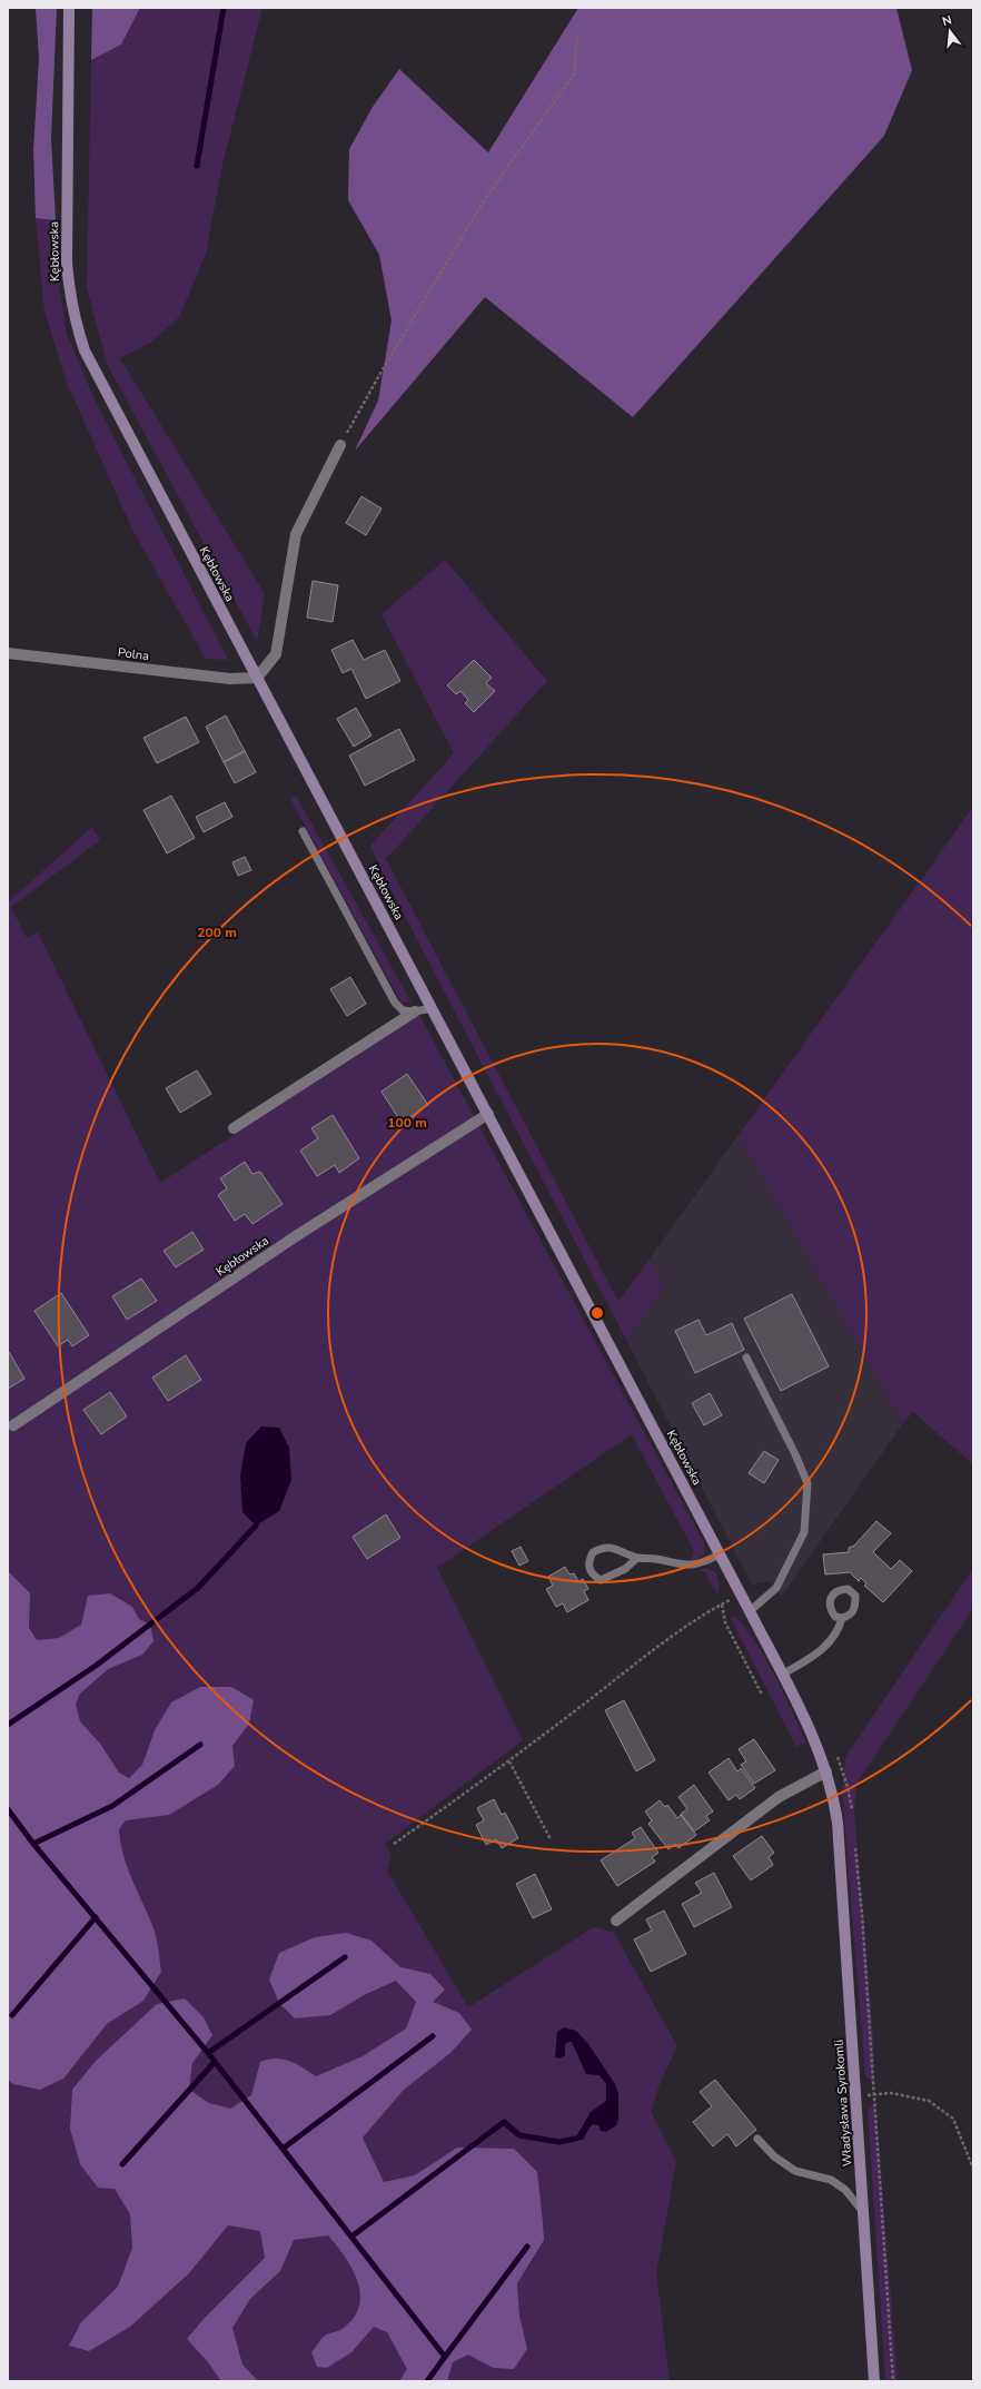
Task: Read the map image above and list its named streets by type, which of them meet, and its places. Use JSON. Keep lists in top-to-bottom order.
{
  "streets": {
    "street": ["Kębłowska", "Polna", "Władysława Syrokomli"]
  },
  "crossings": [
    ["Kębłowska", "Polna"],
    ["Kębłowska", "Władysława Syrokomli"]
  ],
  "north": "top",
  "rings": ["200 m", "100 m"]
}
